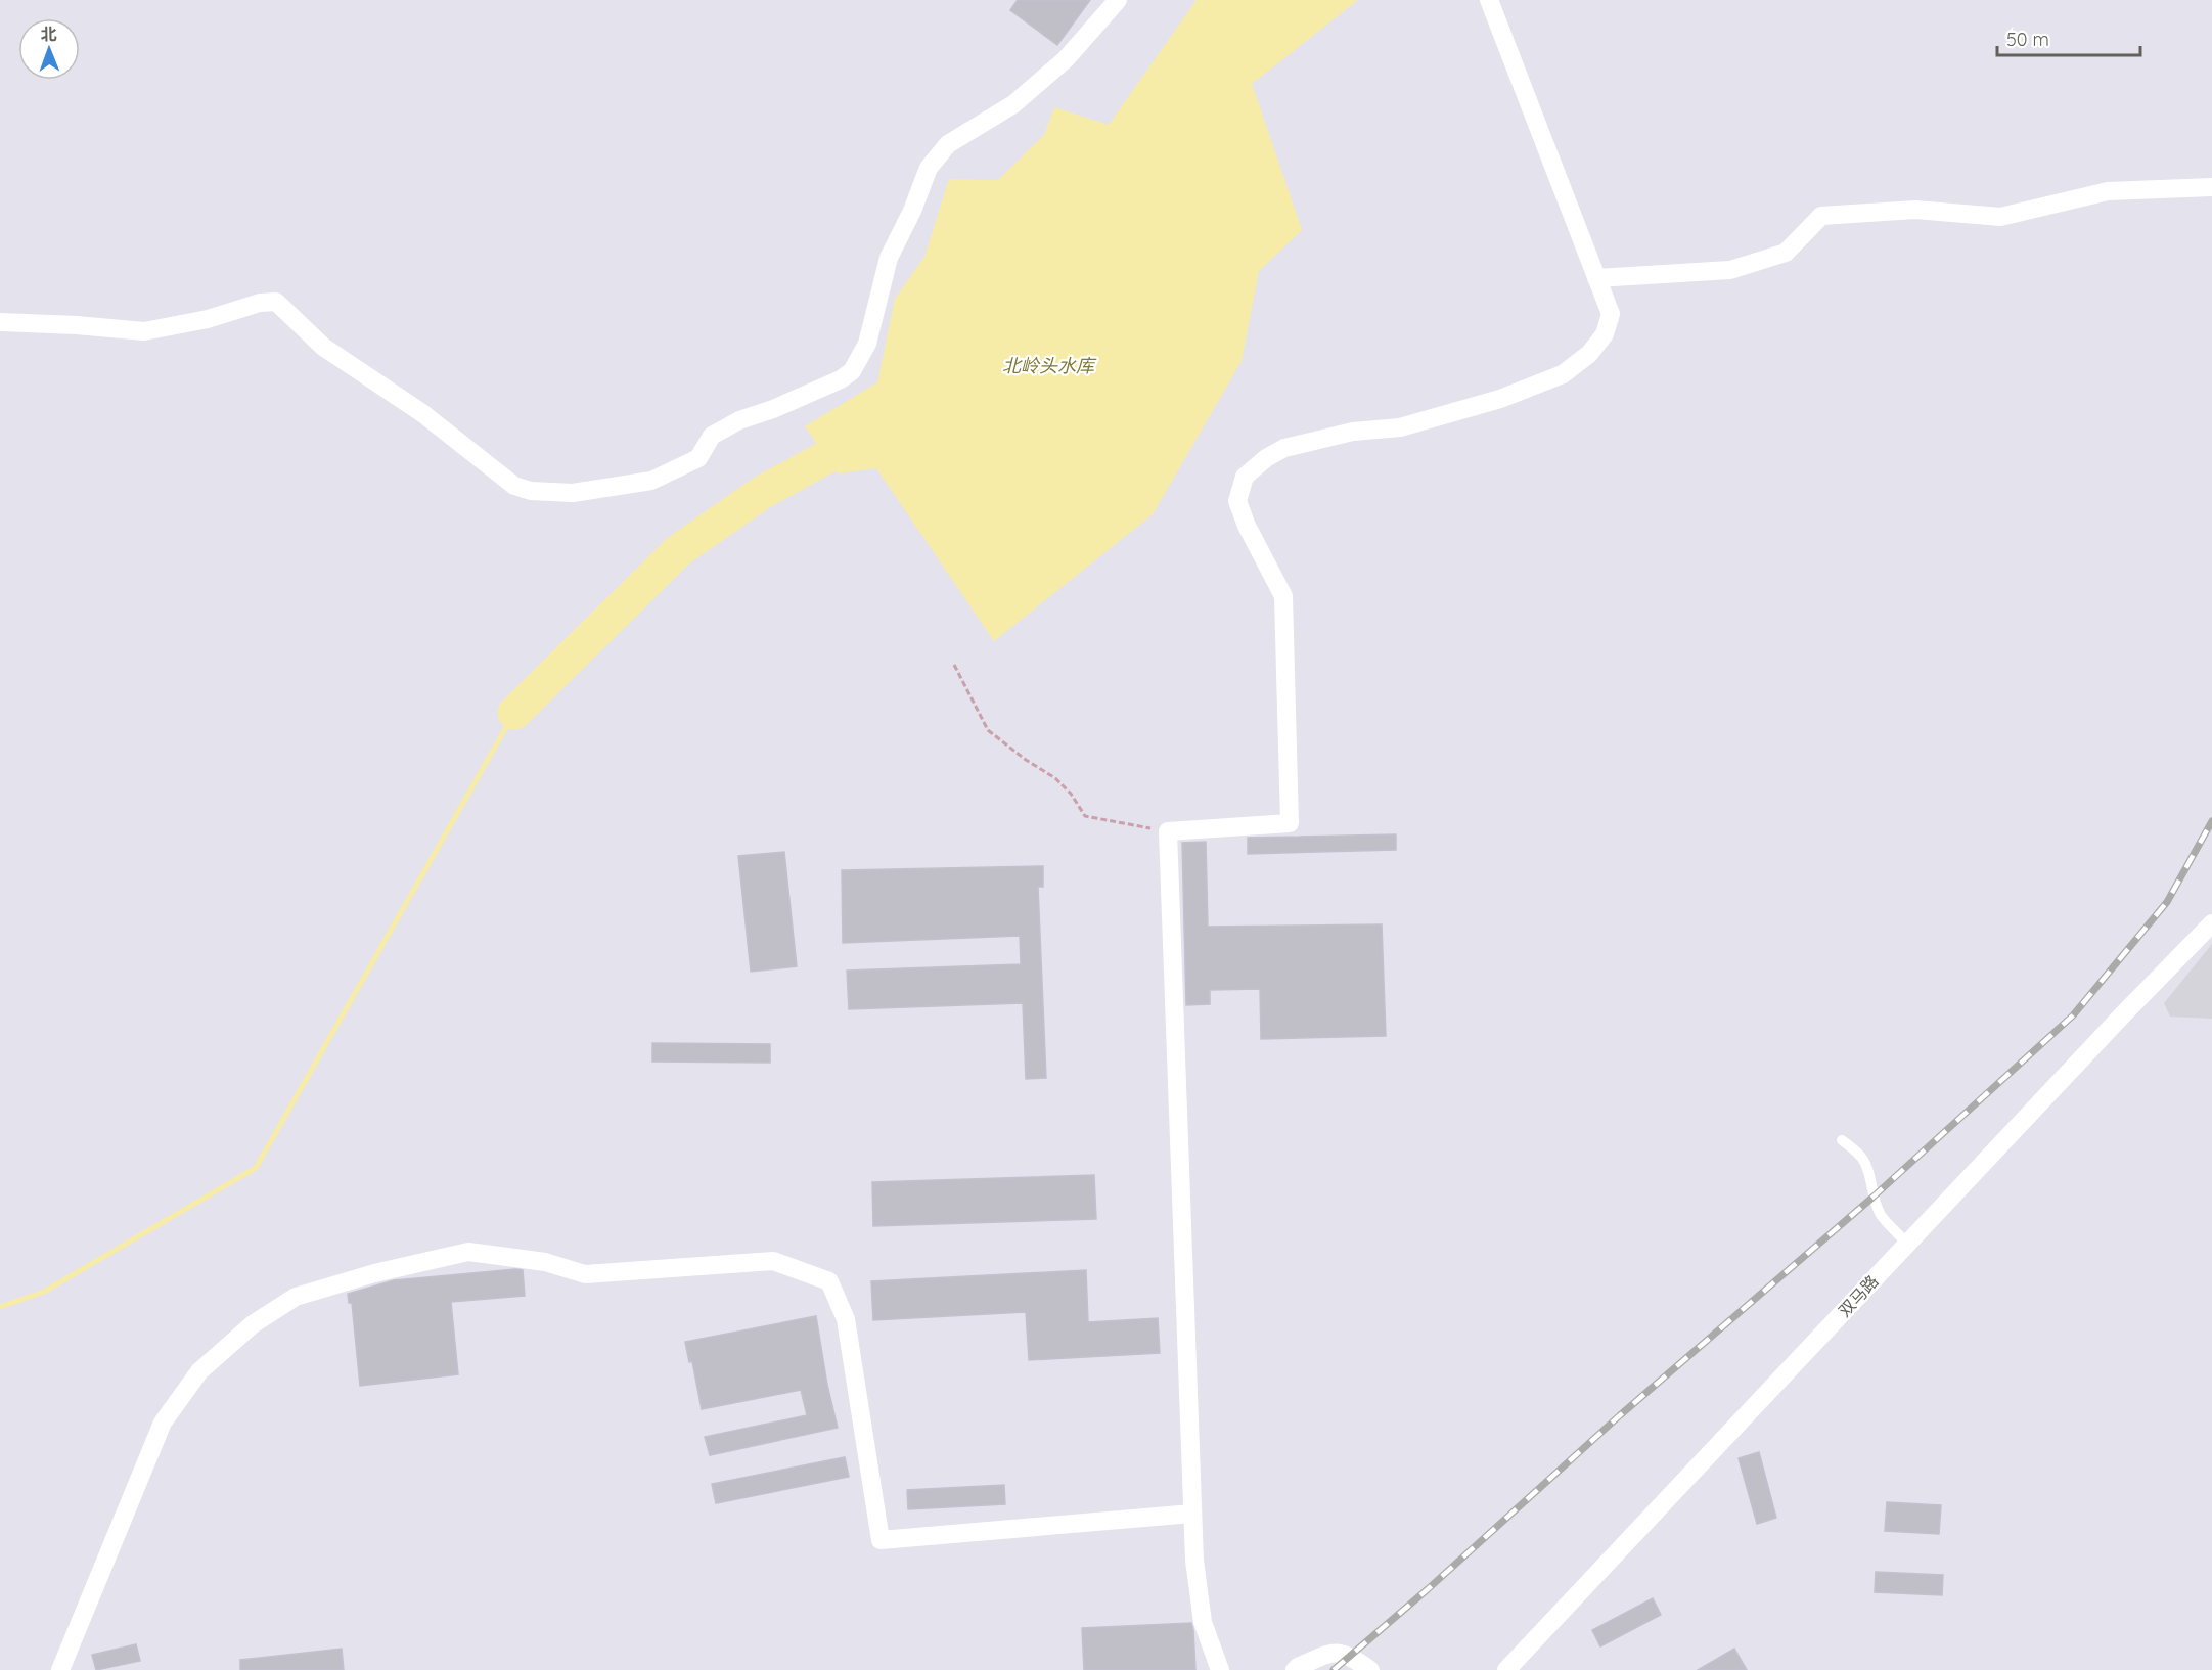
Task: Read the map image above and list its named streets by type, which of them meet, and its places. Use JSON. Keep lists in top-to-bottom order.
{
  "streets": {
    "street": ["双马路"]
  },
  "water": ["北岭头水库"],
  "scale_bar": "50 m",
  "north": "top"
}
